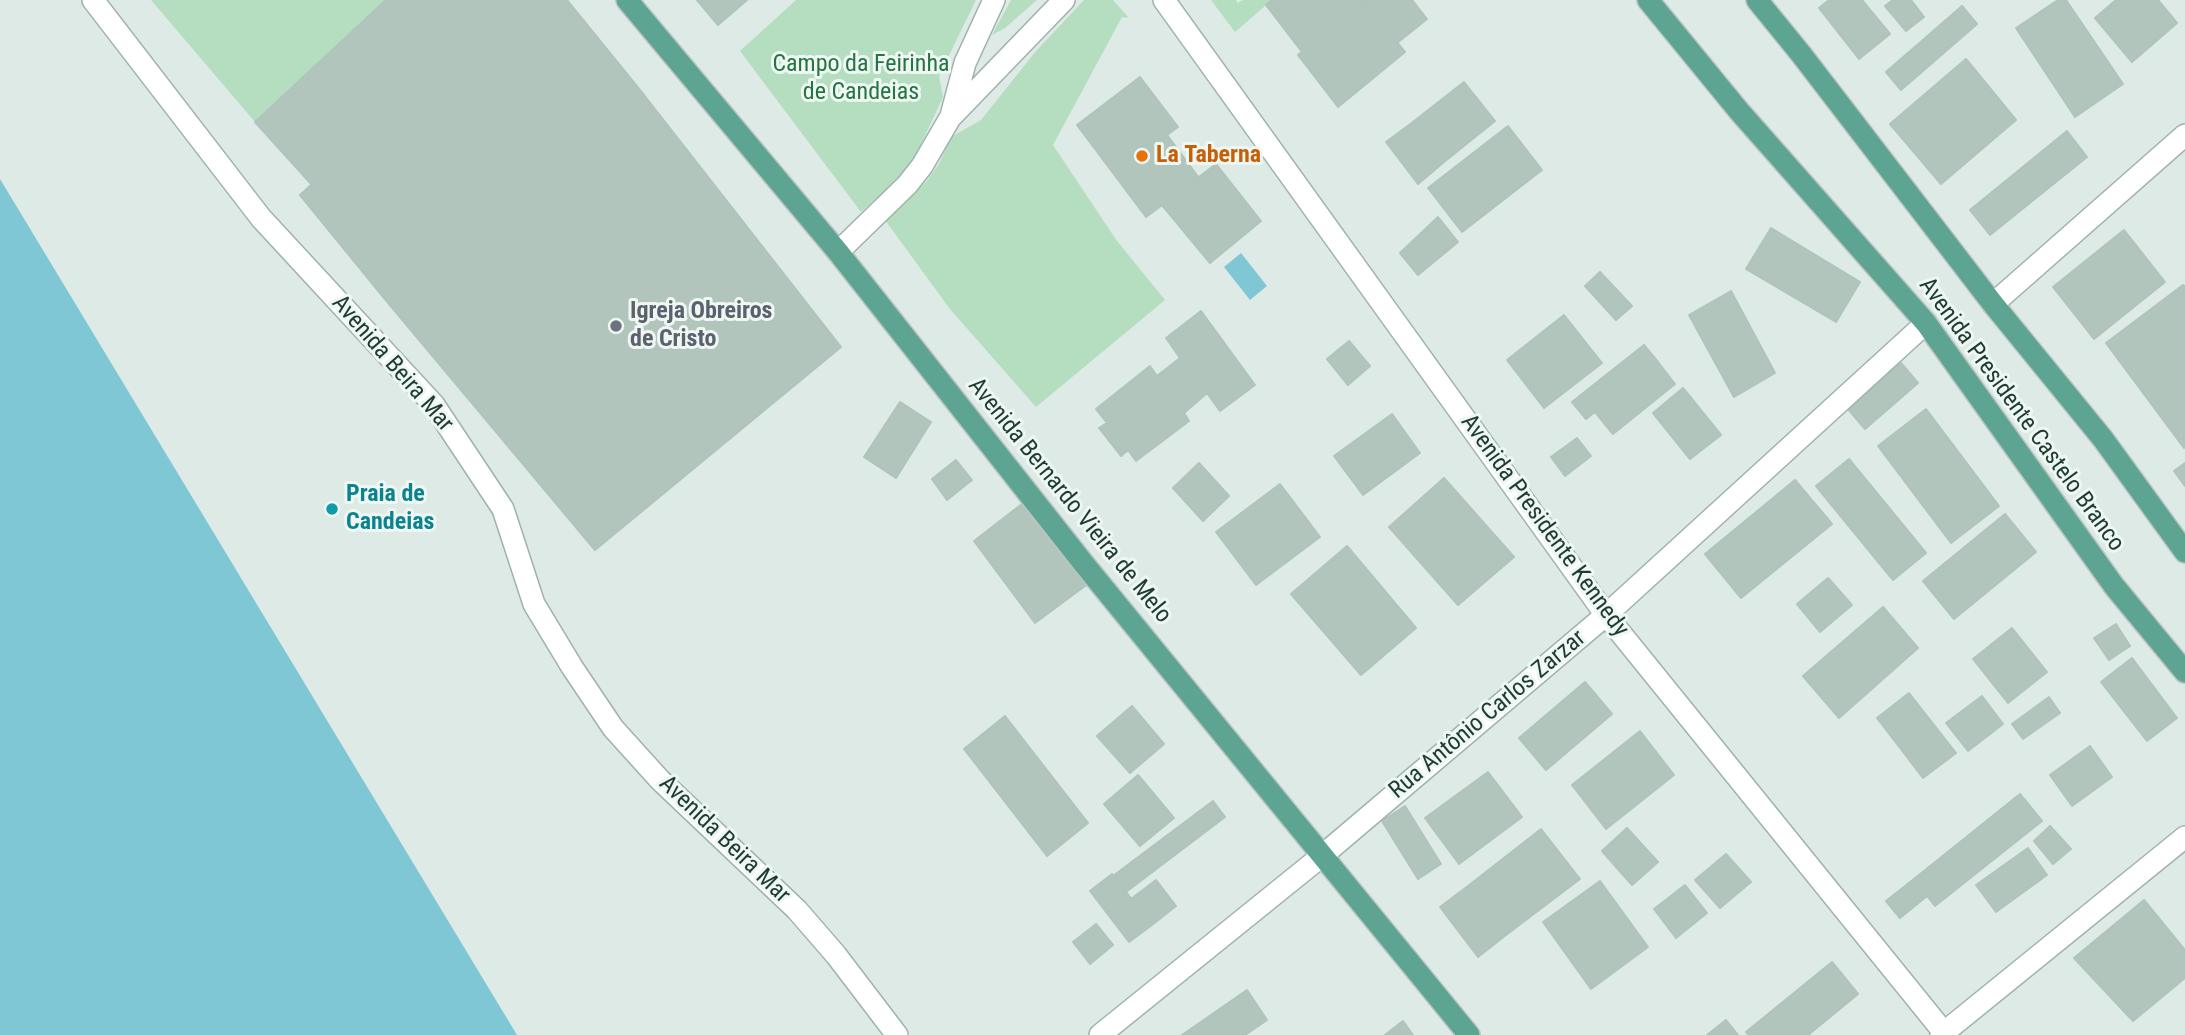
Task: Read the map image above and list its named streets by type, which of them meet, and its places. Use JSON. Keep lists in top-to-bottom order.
{
  "streets": {
    "main road": ["Avenida Presidente Castelo Branco", "Avenida Bernardo Vieira de Melo"],
    "street": ["Avenida Beira Mar", "Avenida Presidente Kennedy", "Rua Antônio Carlos Zarzar"]
  },
  "crossings": [
    ["Avenida Presidente Castelo Branco", "Rua Antônio Carlos Zarzar"],
    ["Avenida Bernardo Vieira de Melo", "Rua Antônio Carlos Zarzar"],
    ["Avenida Presidente Kennedy", "Rua Antônio Carlos Zarzar"]
  ],
  "parks": ["Campo da Feirinha de Candeias"],
  "places": ["La Taberna", "Igreja Obreiros de Cristo", "Praia de Candeias"]
}
